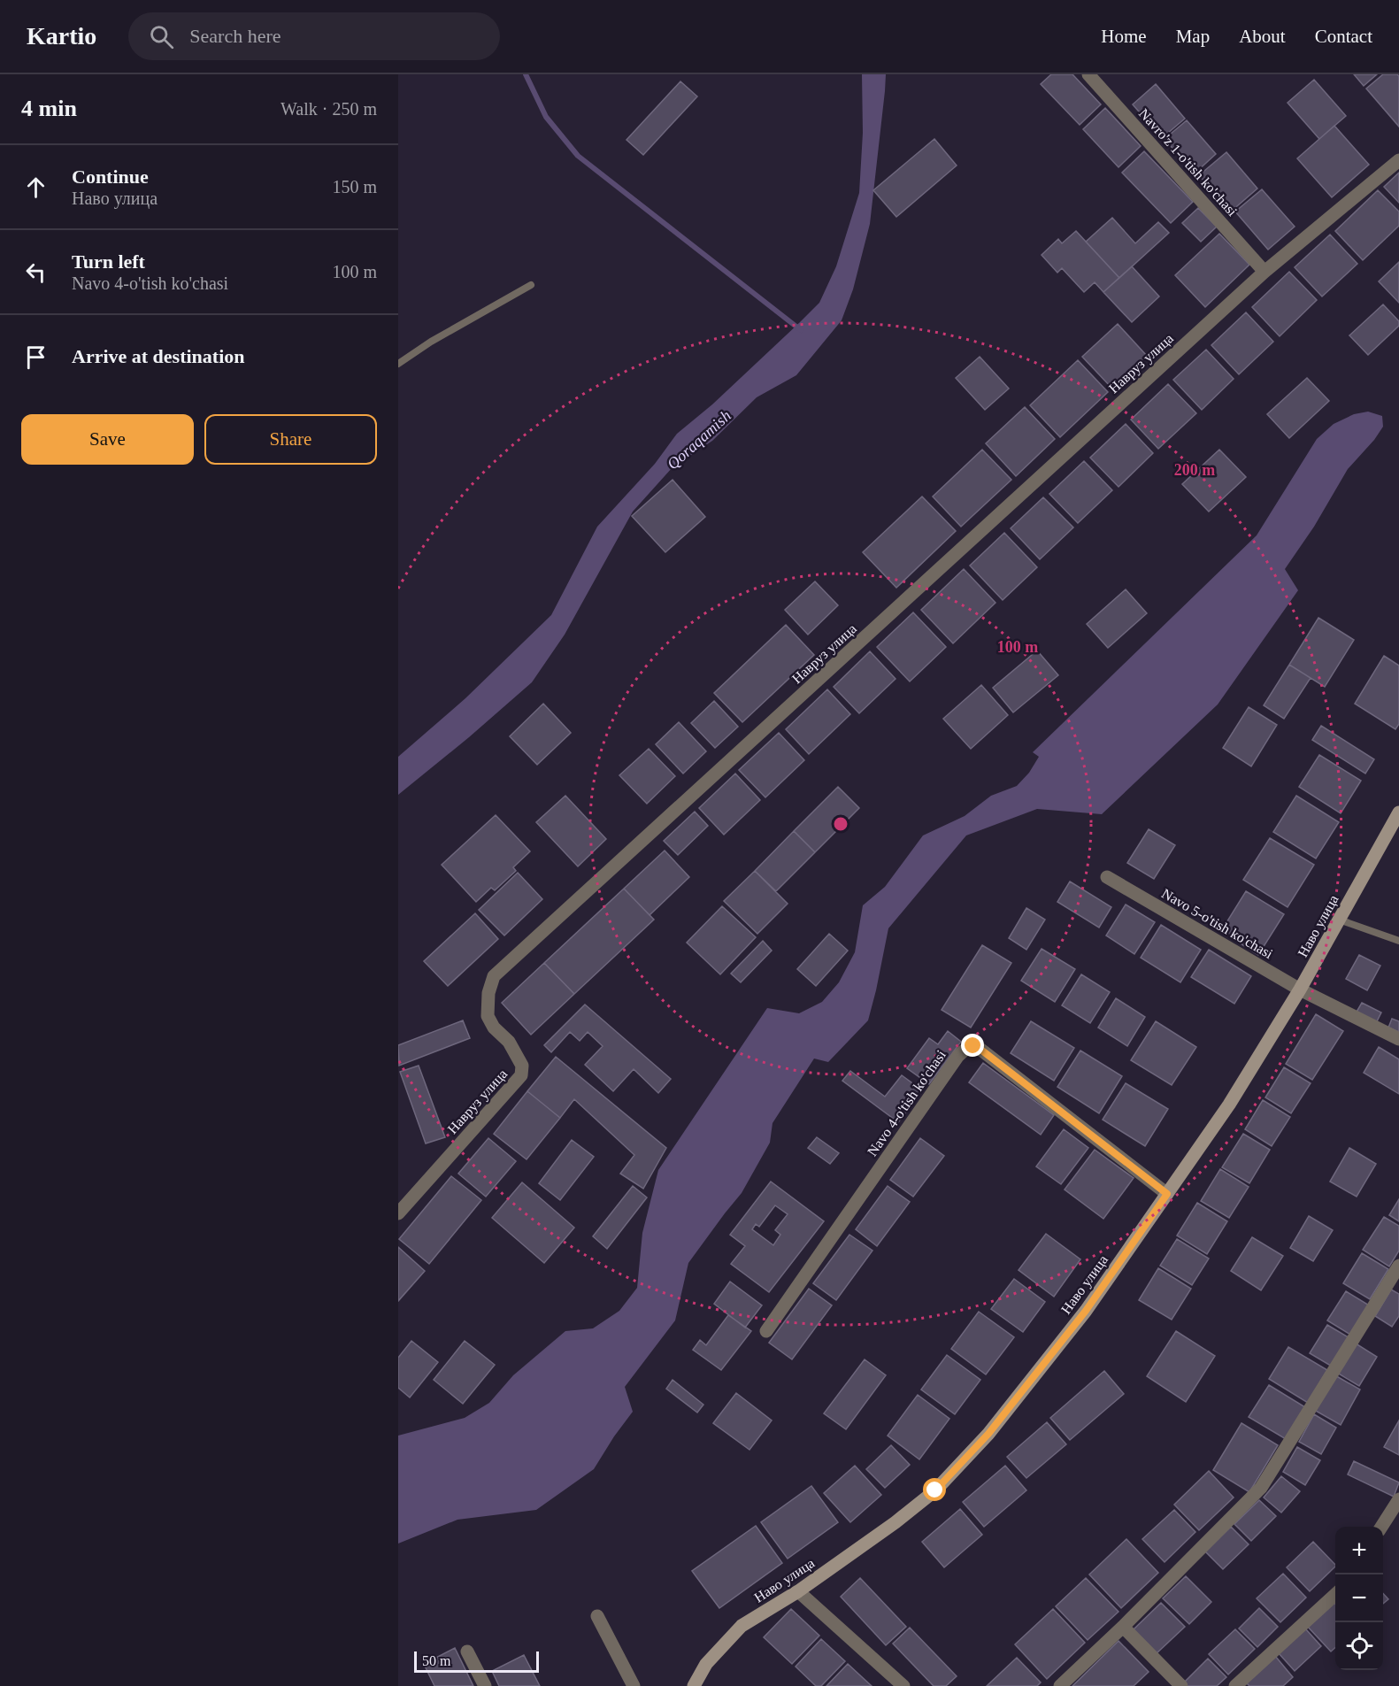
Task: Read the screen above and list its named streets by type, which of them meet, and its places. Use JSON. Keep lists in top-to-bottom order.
{
  "streets": {
    "street": [
      "Navro'z 1-o'tish ko'chasi",
      "Навруз улица",
      "Navo 5-o'tish ko'chasi",
      "Наво улица",
      "Navo 4-o'tish ko'chasi"
    ]
  },
  "crossings": [
    ["Navro'z 1-o'tish ko'chasi", "Навруз улица"],
    ["Navo 5-o'tish ko'chasi", "Наво улица"],
    ["Наво улица", "Navo 4-o'tish ko'chasi"]
  ],
  "water": ["Qoraqamish"],
  "scale_bar": "50 m",
  "page": {
    "header": "Kartio",
    "search": "Search here",
    "nav": [
      "Home",
      "Map",
      "About",
      "Contact"
    ],
    "heading": ["4 min", "Walk · 250 m"],
    "list": [
      ["Continue", "Наво улица", "150 m"],
      ["Turn left", "Navo 4-o'tish ko'chasi", "100 m"],
      "Arrive at destination"
    ],
    "buttons": ["Save", "Share"],
    "map_buttons": ["+", "−"],
    "scale": "50 m"
  },
  "rings": ["200 m", "100 m"]
}
